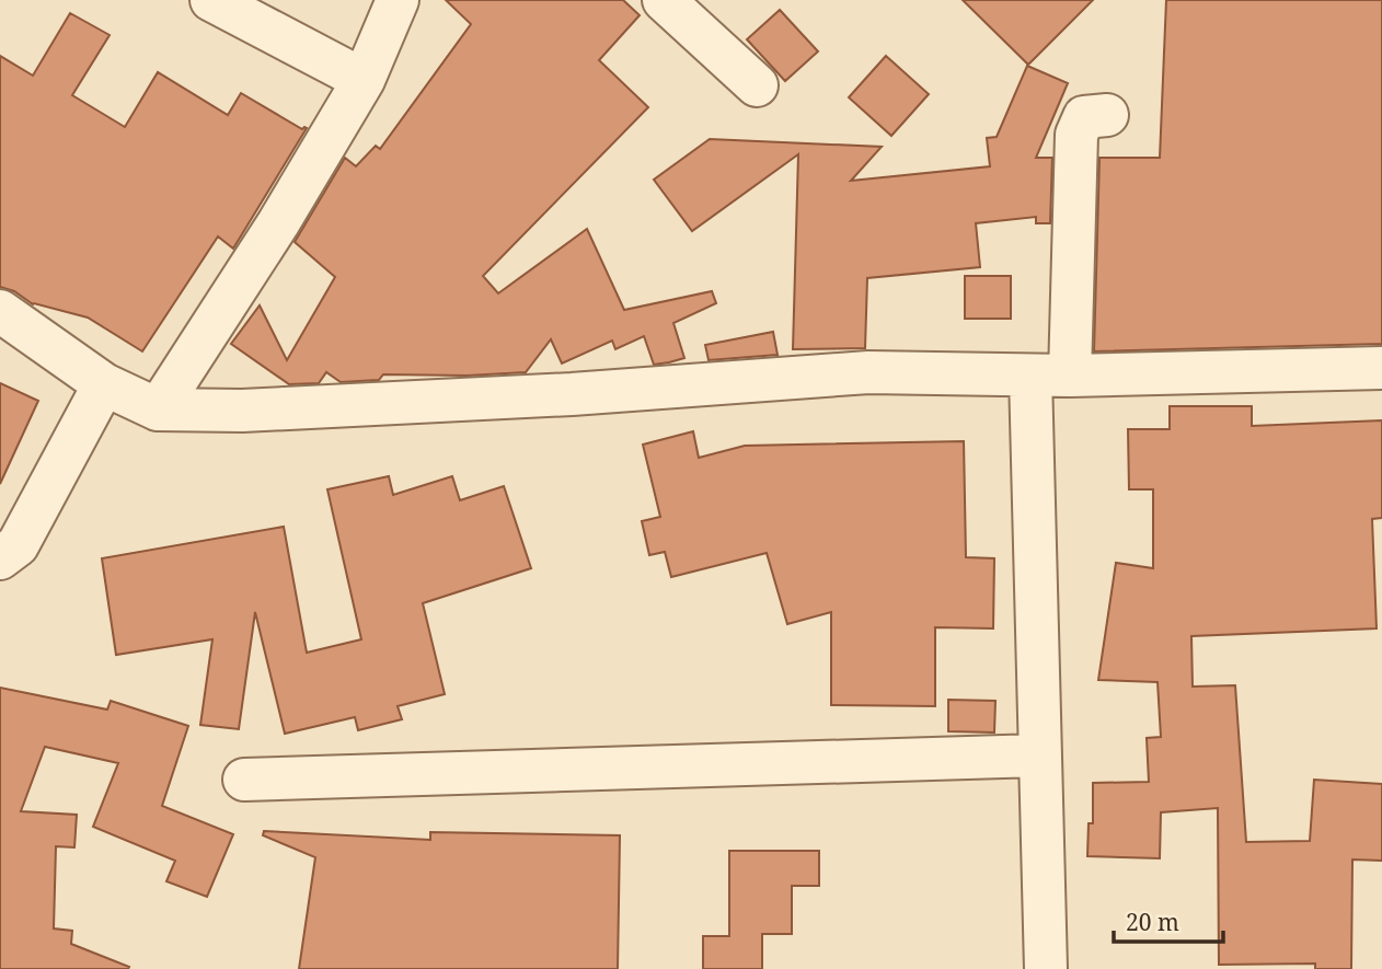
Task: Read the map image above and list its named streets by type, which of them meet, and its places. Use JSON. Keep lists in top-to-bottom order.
{
  "scale_bar": "20 m"
}
